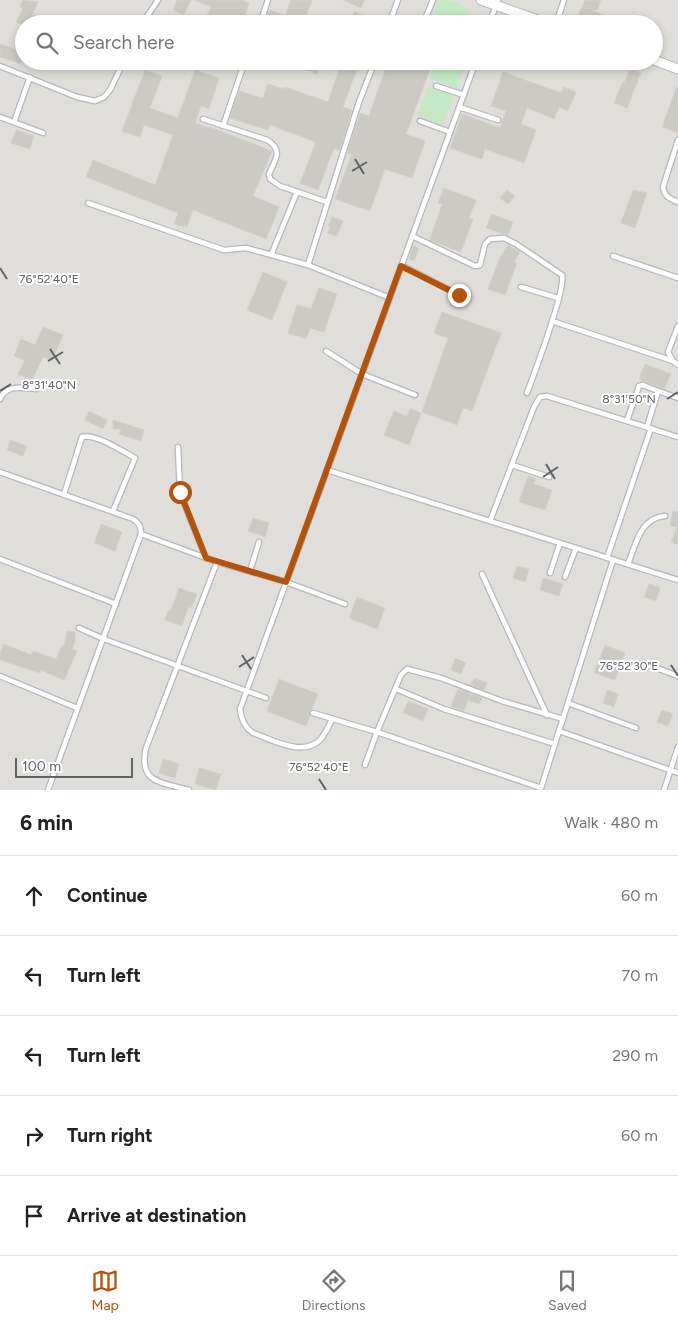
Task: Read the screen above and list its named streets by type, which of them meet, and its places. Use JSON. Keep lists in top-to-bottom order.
{
  "scale_bar": "100 m",
  "page": {
    "search": "Search here",
    "scale": "100 m",
    "heading": ["6 min", "Walk · 480 m"],
    "list": [
      ["Continue", "60 m"],
      ["Turn left", "70 m"],
      ["Turn left", "290 m"],
      ["Turn right", "60 m"],
      "Arrive at destination"
    ],
    "nav": ["Map", "Directions", "Saved"]
  },
  "coordinates": [
    "76°52'40\"E",
    "8°31'40\"N",
    "8°31'50\"N",
    "76°52'30\"E"
  ]
}
